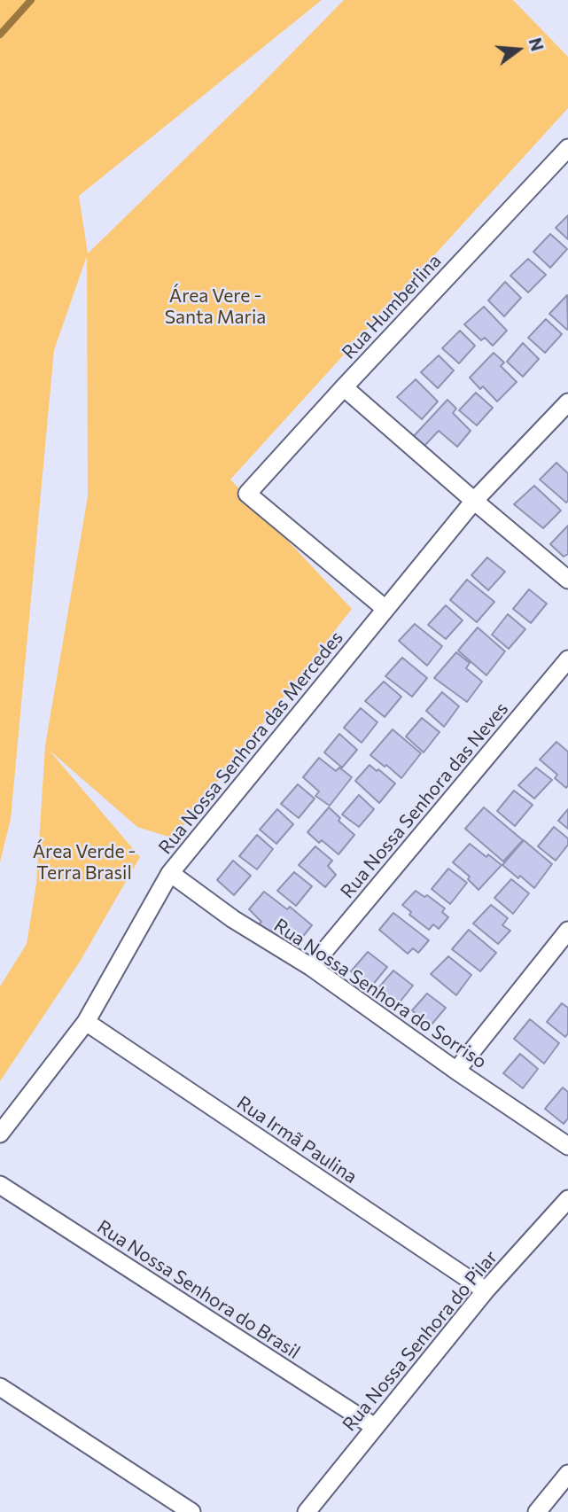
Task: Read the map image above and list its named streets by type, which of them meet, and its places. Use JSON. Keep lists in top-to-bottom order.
{
  "streets": {
    "street": [
      "Rua Humberlina",
      "Rua Nossa Senhora das Mercedes",
      "Rua Nossa Senhora das Neves",
      "Rua Nossa Senhora do Sorriso",
      "Rua Irmã Paulina",
      "Rua Nossa Senhora do Brasil",
      "Rua Nossa Senhora do Pilar"
    ]
  },
  "crossings": [
    ["Rua Humberlina", "Rua Nossa Senhora das Mercedes"],
    ["Rua Nossa Senhora das Mercedes", "Rua Nossa Senhora do Sorriso"],
    ["Rua Nossa Senhora das Mercedes", "Rua Irmã Paulina"],
    ["Rua Nossa Senhora das Neves", "Rua Nossa Senhora do Sorriso"],
    ["Rua Irmã Paulina", "Rua Nossa Senhora do Pilar"],
    ["Rua Nossa Senhora do Brasil", "Rua Nossa Senhora do Pilar"]
  ],
  "parks": ["Área Vere - Santa Maria", "Área Verde - Terra Brasil"],
  "north": "right"
}
